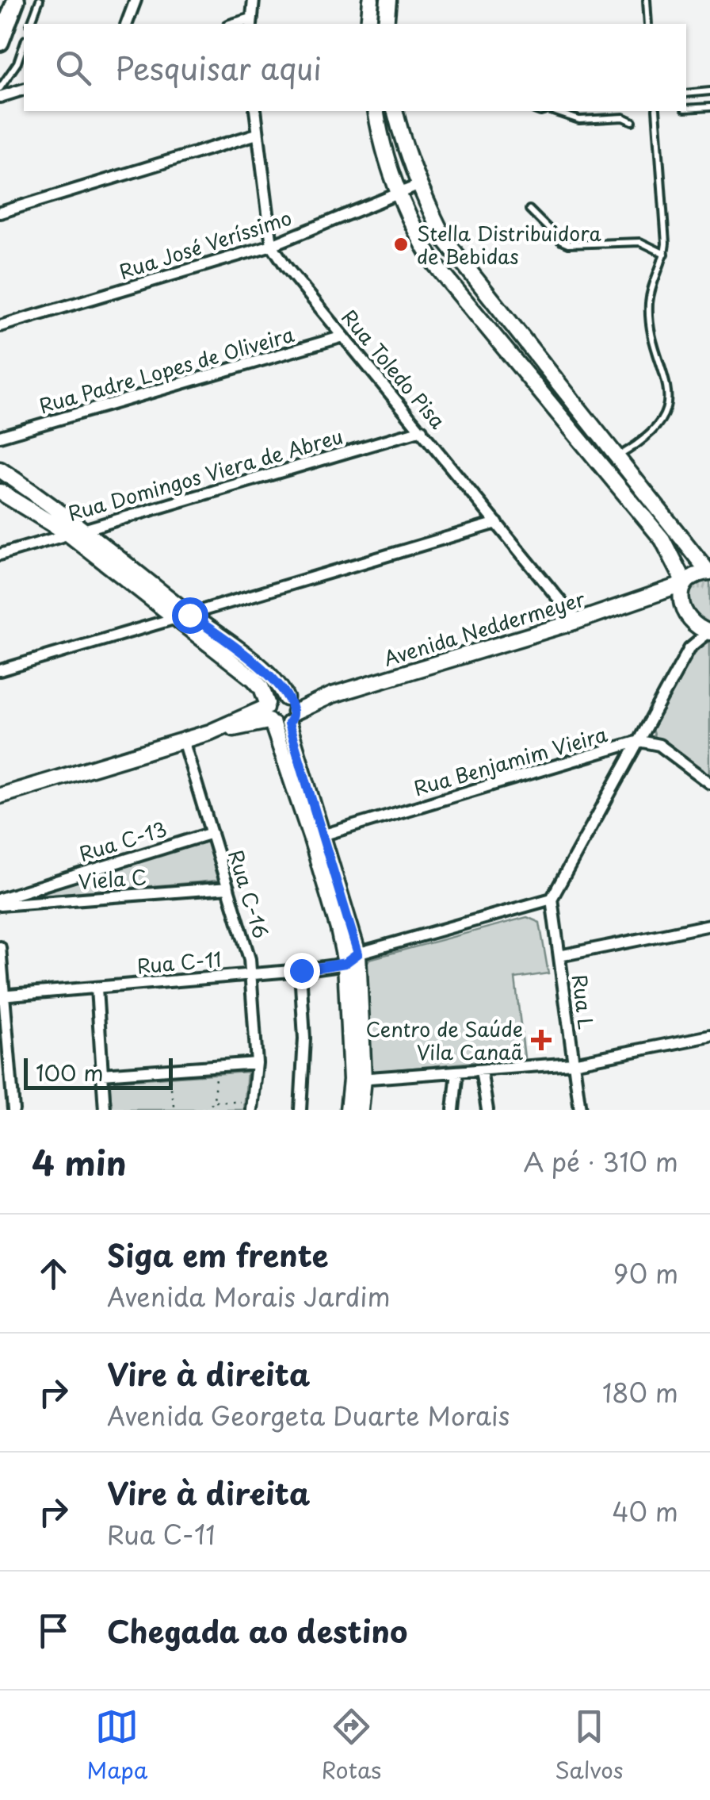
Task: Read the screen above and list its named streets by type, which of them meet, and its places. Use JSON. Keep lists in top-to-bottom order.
{
  "streets": {
    "main road": ["Avenida Neddermeyer"],
    "street": [
      "Rua José Veríssimo",
      "Rua Toledo Pisa",
      "Rua Padre Lopes de Oliveira",
      "Rua Domingos Viera de Abreu",
      "Rua Benjamim Vieira",
      "Rua C-13",
      "Viela C",
      "Rua C-16",
      "Rua C-11",
      "Rua L"
    ]
  },
  "crossings": [
    ["Rua José Veríssimo", "Rua Toledo Pisa"],
    ["Rua Toledo Pisa", "Rua Padre Lopes de Oliveira"],
    ["Rua Toledo Pisa", "Rua Domingos Viera de Abreu"],
    ["Rua Toledo Pisa", "Avenida Neddermeyer"],
    ["Rua C-13", "Rua C-16"],
    ["Viela C", "Rua C-16"],
    ["Rua C-16", "Rua C-11"]
  ],
  "places": {
    "other": ["Stella Distribuidora de Bebidas"],
    "health": ["Centro de Saúde Vila Canaã"]
  },
  "scale_bar": "100 m",
  "page": {
    "search": "Pesquisar aqui",
    "scale": "100 m",
    "heading": ["4 min", "A pé · 310 m"],
    "list": [
      ["Siga em frente", "Avenida Morais Jardim", "90 m"],
      ["Vire à direita", "Avenida Georgeta Duarte Morais", "180 m"],
      ["Vire à direita", "Rua C-11", "40 m"],
      "Chegada ao destino"
    ],
    "nav": ["Mapa", "Rotas", "Salvos"]
  }
}
